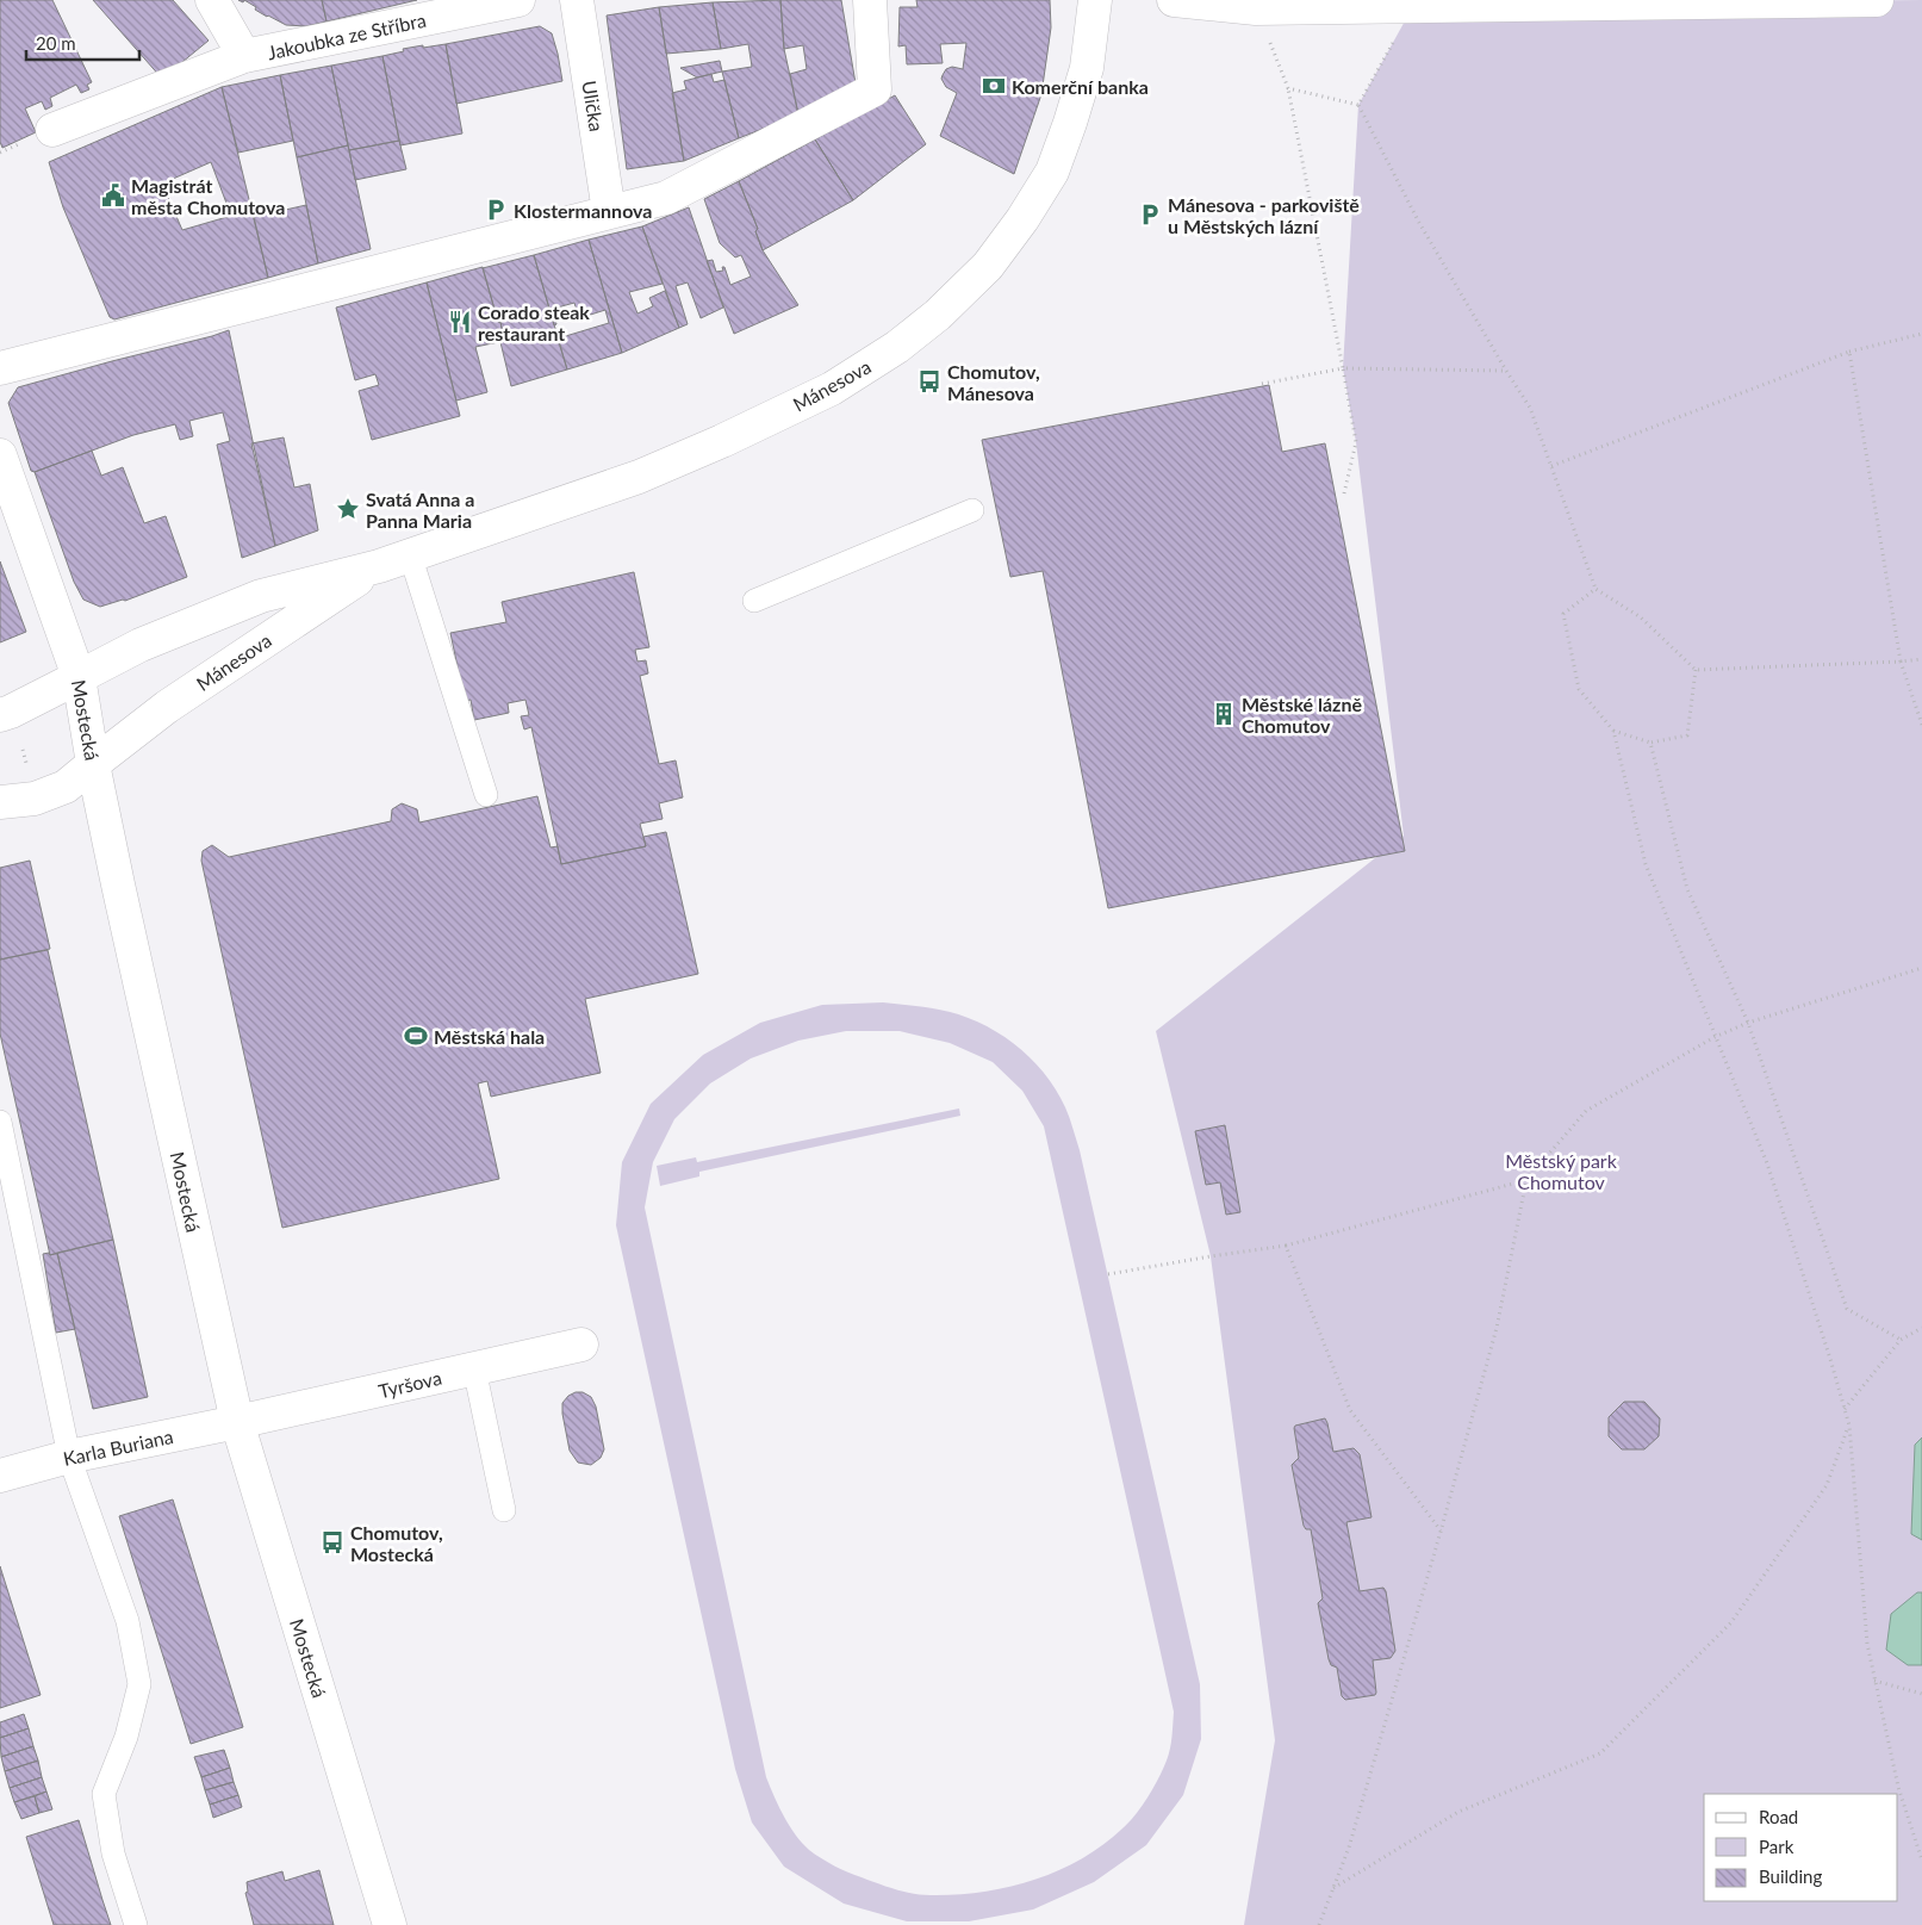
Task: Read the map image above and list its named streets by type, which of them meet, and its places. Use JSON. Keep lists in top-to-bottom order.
{
  "streets": {
    "street": [
      "Jakoubka ze Stříbra",
      "Ulička",
      "Mánesova",
      "Mostecká",
      "Tyršova",
      "Karla Buriana"
    ]
  },
  "crossings": [
    ["Mánesova", "Mostecká"],
    ["Mostecká", "Tyršova"],
    ["Mostecká", "Karla Buriana"],
    ["Tyršova", "Karla Buriana"]
  ],
  "parks": ["Městský park Chomutov"],
  "places": {
    "bank": ["Komerční banka"],
    "public building": ["Magistrát města Chomutova"],
    "parking": ["Klostermannova", "Mánesova - parkoviště u Městských lázní"],
    "restaurant": ["Corado steak restaurant"],
    "bus stop": ["Chomutov, Mánesova", "Chomutov, Mostecká"],
    "place": ["Svatá Anna a Panna Maria"],
    "building": ["Městské lázně Chomutov"],
    "sports": ["Městská hala"]
  },
  "legend": ["Road", "Park", "Building"],
  "scale_bar": "20 m"
}
